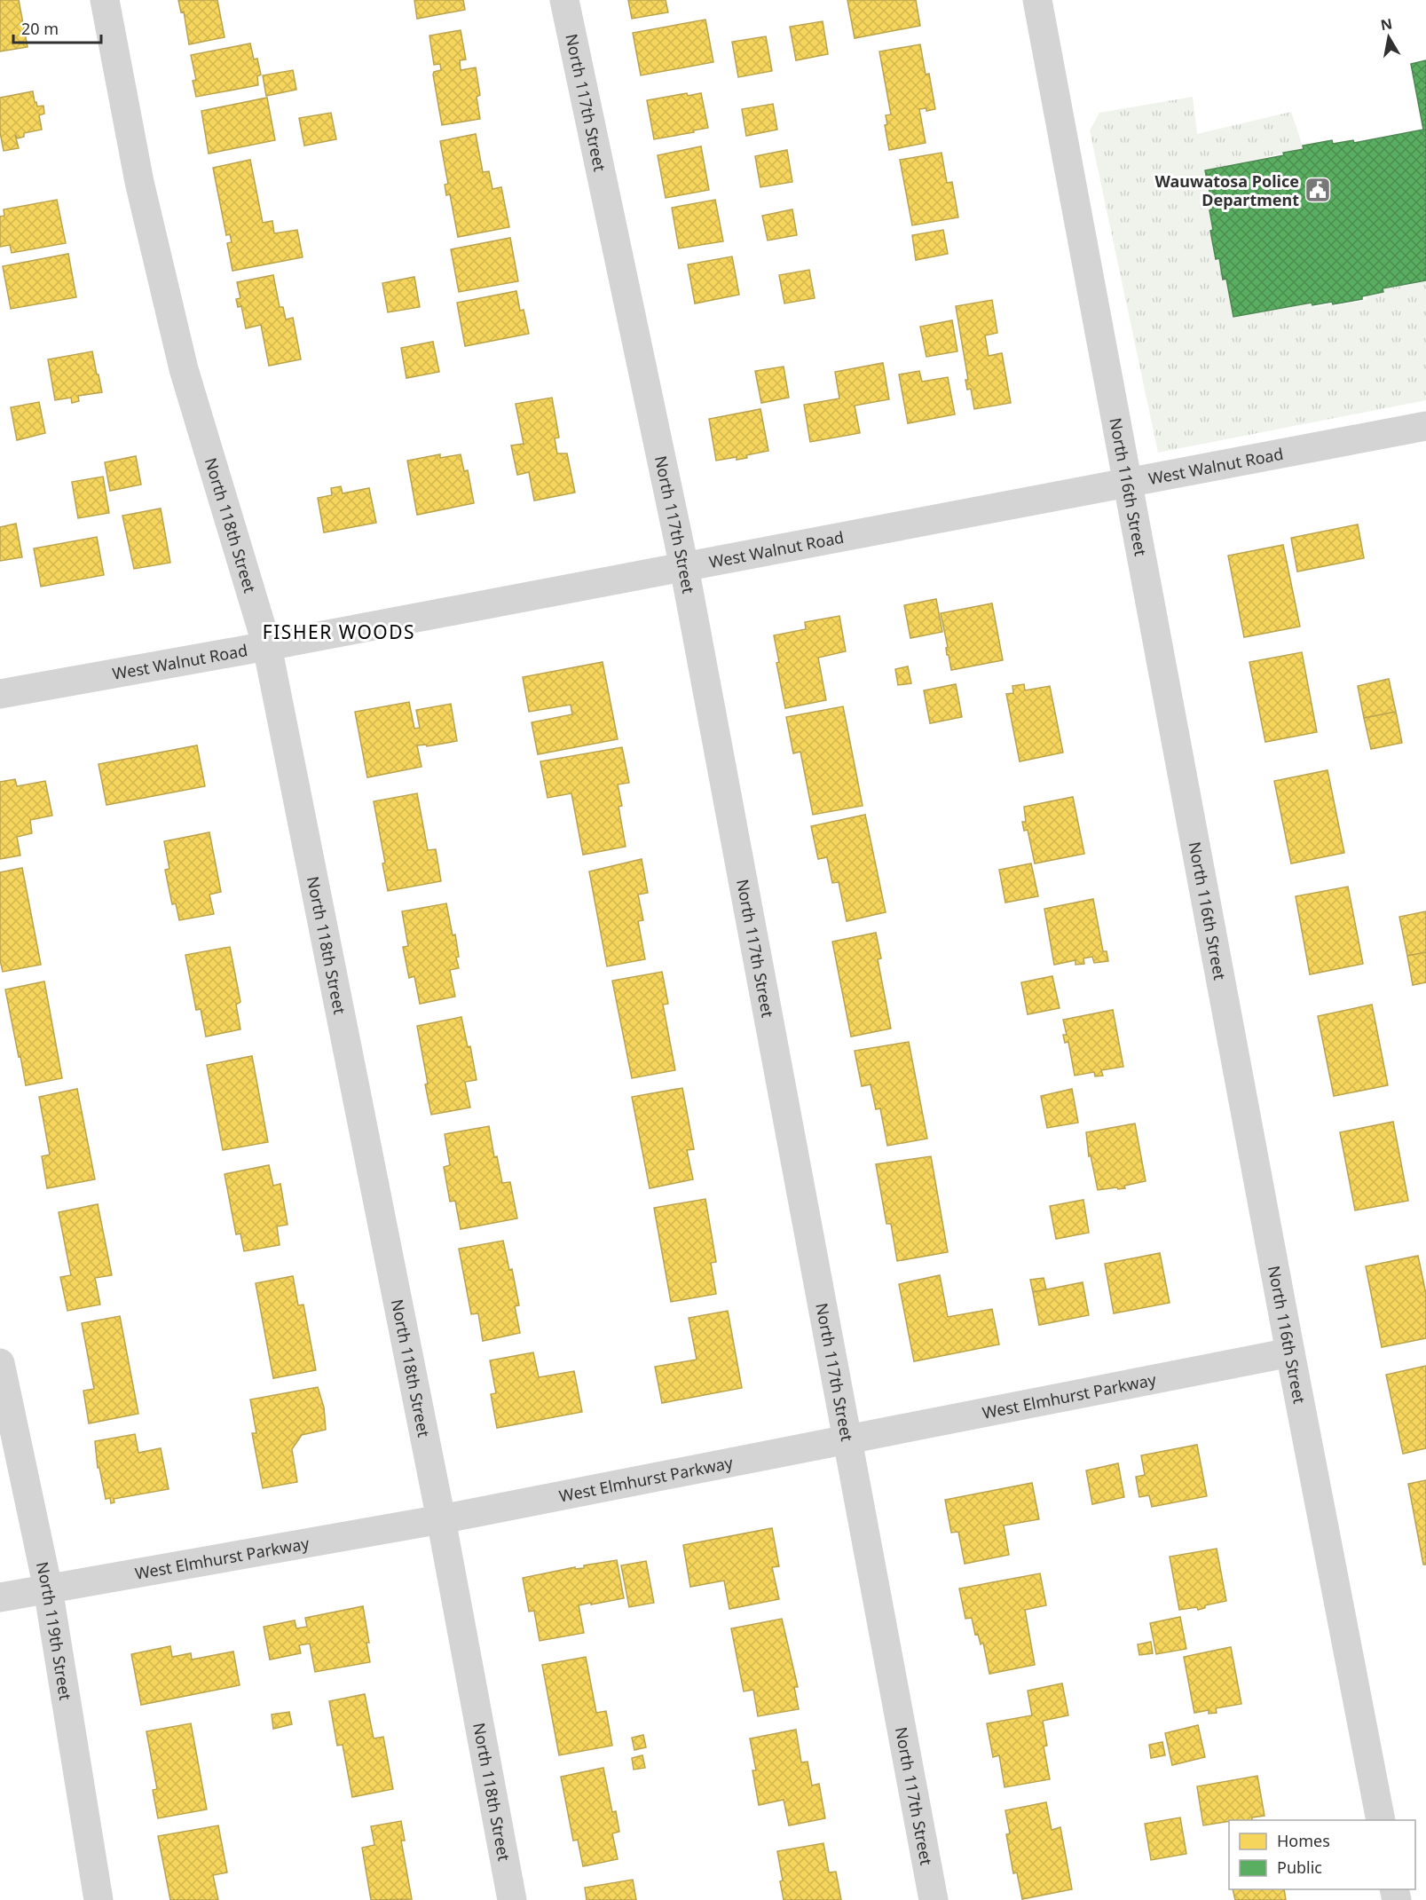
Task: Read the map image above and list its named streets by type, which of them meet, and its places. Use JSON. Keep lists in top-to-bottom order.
{
  "streets": {
    "street": [
      "North 117th Street",
      "West Walnut Road",
      "North 116th Street",
      "North 118th Street",
      "West Elmhurst Parkway",
      "North 119th Street"
    ]
  },
  "crossings": [
    ["North 117th Street", "West Walnut Road"],
    ["North 117th Street", "West Elmhurst Parkway"],
    ["West Walnut Road", "North 116th Street"],
    ["West Walnut Road", "North 118th Street"],
    ["North 116th Street", "West Elmhurst Parkway"],
    ["North 118th Street", "West Elmhurst Parkway"],
    ["West Elmhurst Parkway", "North 119th Street"]
  ],
  "districts": ["FISHER WOODS"],
  "places": {
    "public building": ["Wauwatosa Police Department"]
  },
  "legend": ["Homes", "Public"],
  "scale_bar": "20 m",
  "north": "top"
}
